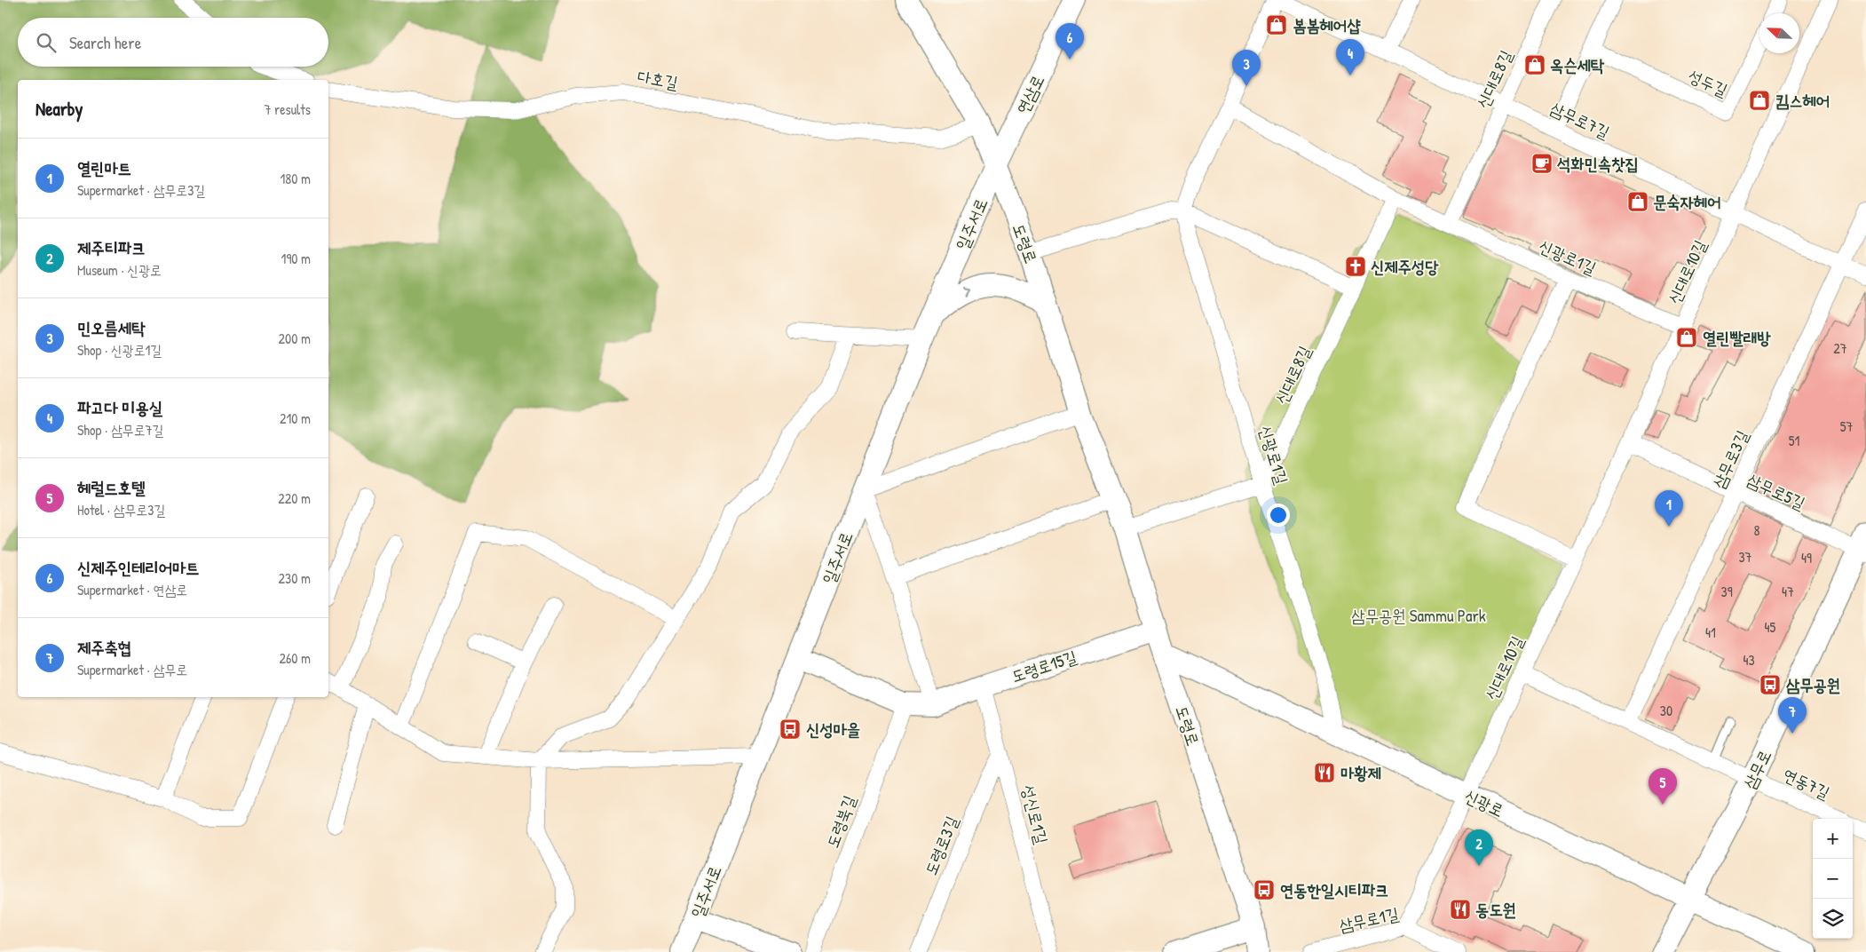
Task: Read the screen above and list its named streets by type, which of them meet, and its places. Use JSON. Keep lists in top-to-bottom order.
{
  "streets": {
    "main road": [
      "연삼로",
      "일주서로",
      "도령로",
      "도령로15길",
      "삼무로",
      "신광로"
    ],
    "street": [
      "다호길",
      "신대로8길",
      "성두길",
      "삼무로7길",
      "신광로1길",
      "신대로10길",
      "삼무로3길",
      "삼무로5길",
      "연동7길",
      "성신로1길",
      "도령북길",
      "도령로3길",
      "삼무로1길"
    ]
  },
  "crossings": [
    ["다호길", "도령로"],
    ["신대로8길", "삼무로7길"],
    ["신대로8길", "신광로1길"],
    ["연삼로", "일주서로"],
    ["연삼로", "도령로"],
    ["삼무로7길", "신대로10길"],
    ["삼무로7길", "삼무로3길"],
    ["일주서로", "도령로"],
    ["일주서로", "도령로15길"],
    ["도령로", "도령로15길"],
    ["도령로", "신광로"],
    ["신광로1길", "신대로10길"],
    ["신광로1길", "신광로"],
    ["신대로10길", "삼무로5길"],
    ["신대로10길", "신광로"],
    ["신대로10길", "삼무로1길"],
    ["삼무로3길", "삼무로5길"],
    ["삼무로5길", "삼무로"],
    ["도령로15길", "성신로1길"],
    ["도령로15길", "도령북길"],
    ["삼무로", "연동7길"],
    ["삼무로", "신광로"],
    ["성신로1길", "도령로3길"]
  ],
  "parks": ["삼무공원 Sammu Park"],
  "places": {
    "shop": [
      "봄봄헤어샵",
      "옥슨세탁",
      "킴스헤어",
      "문숙자헤어",
      "열린빨래방"
    ],
    "cafe": ["석화민속찻집"],
    "church": ["신제주성당"],
    "bus stop": ["삼무공원", "신성마을", "연동한일시티파크"],
    "restaurant": ["마황제", "동도원"]
  },
  "house_numbers": [
    "27",
    "57",
    "51",
    "8",
    "37",
    "49",
    "39",
    "47",
    "45",
    "41",
    "43",
    "30"
  ],
  "north": "top left",
  "page": {
    "search": "Search here",
    "pins": [
      "6",
      "4",
      "3",
      "1",
      "7",
      "5",
      "2"
    ],
    "heading": ["Nearby", "7 results"],
    "list": [
      {
        "mark": "1",
        "name": "열린마트",
        "note": "Supermarket · 삼무로3길",
        "value": "180 m"
      },
      {
        "mark": "2",
        "name": "제주티파크",
        "note": "Museum · 신광로",
        "value": "190 m"
      },
      {
        "mark": "3",
        "name": "민오름세탁",
        "note": "Shop · 신광로1길",
        "value": "200 m"
      },
      {
        "mark": "4",
        "name": "파고다 미용실",
        "note": "Shop · 삼무로7길",
        "value": "210 m"
      },
      {
        "mark": "5",
        "name": "헤럴드호텔",
        "note": "Hotel · 삼무로3길",
        "value": "220 m"
      },
      {
        "mark": "6",
        "name": "신제주인테리어마트",
        "note": "Supermarket · 연삼로",
        "value": "230 m"
      },
      {
        "mark": "7",
        "name": "제주축협",
        "note": "Supermarket · 삼무로",
        "value": "260 m"
      }
    ],
    "map_buttons": ["+", "−"]
  }
}
